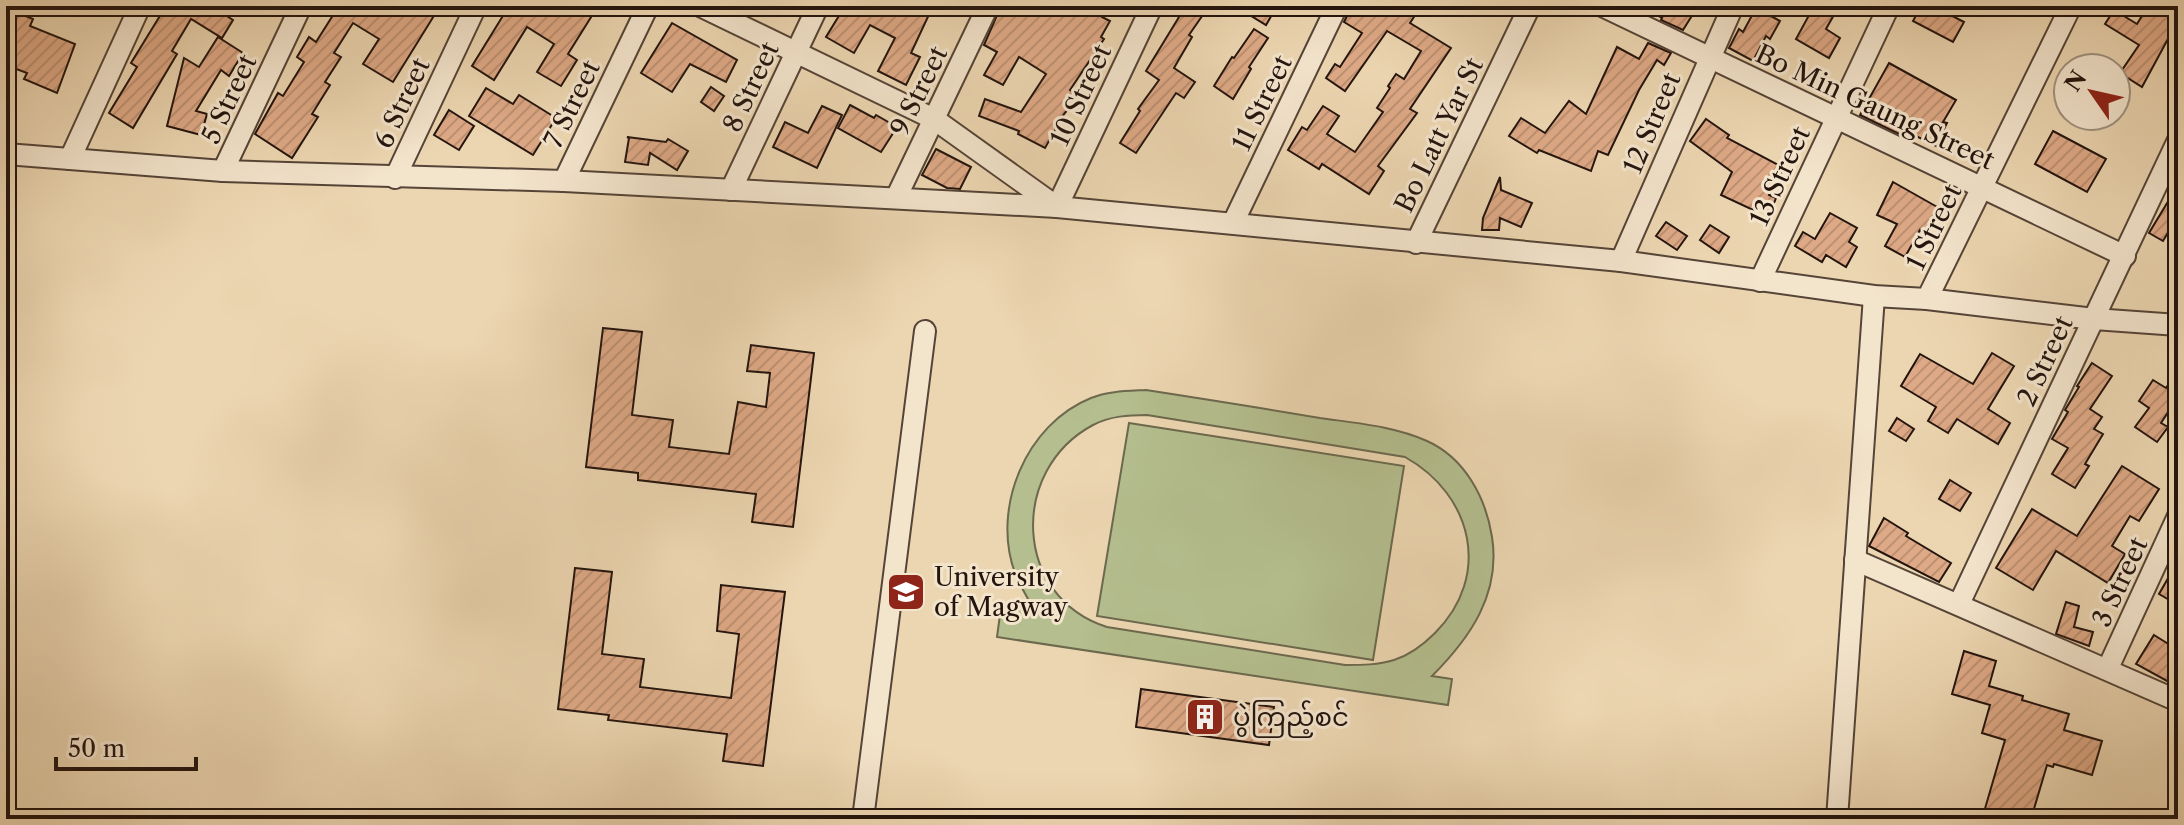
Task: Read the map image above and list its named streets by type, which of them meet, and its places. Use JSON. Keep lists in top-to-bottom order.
{
  "streets": {
    "street": [
      "8 Street",
      "9 Street",
      "10 Street",
      "5 Street",
      "6 Street",
      "11 Street",
      "7 Street",
      "Bo Min Gaung Street",
      "12 Street",
      "Bo Latt Yar St",
      "13 Street",
      "1 Street",
      "2 Street",
      "3 Street"
    ]
  },
  "crossings": [
    ["Bo Min Gaung Street", "12 Street"],
    ["Bo Min Gaung Street", "13 Street"],
    ["Bo Min Gaung Street", "1 Street"],
    ["Bo Min Gaung Street", "2 Street"]
  ],
  "places": {
    "school or university": ["University of Magway"],
    "building": ["ပွဲကြည့်စင်"]
  },
  "scale_bar": "50 m",
  "north": "top left"
}
